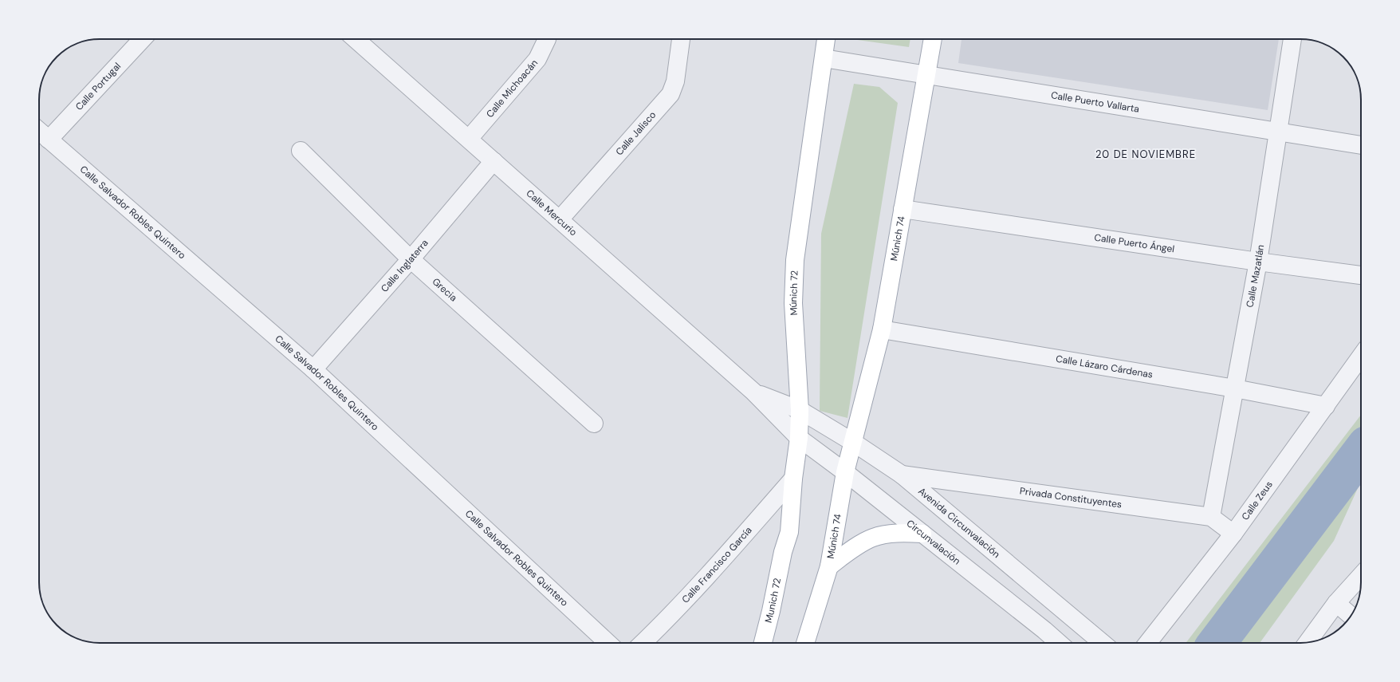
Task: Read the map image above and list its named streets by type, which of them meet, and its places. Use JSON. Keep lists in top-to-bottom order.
{
  "streets": {
    "main road": ["Múnich 74", "Múnich 72", "Munich 72"],
    "street": [
      "Calle Portugal",
      "Calle Michoacán",
      "Calle Puerto Vallarta",
      "Calle Jalisco",
      "Calle Mercurio",
      "Calle Salvador Robles Quintero",
      "Calle Puerto Ángel",
      "Calle Inglaterra",
      "Calle Mazatlán",
      "Grecia",
      "Calle Lázaro Cárdenas",
      "Privada Constituyentes",
      "Calle Zeus",
      "Avenida Circunvalación",
      "Circunvalación",
      "Calle Francisco García"
    ]
  },
  "crossings": [
    ["Calle Portugal", "Calle Salvador Robles Quintero"],
    ["Calle Michoacán", "Calle Mercurio"],
    ["Calle Puerto Vallarta", "Múnich 74"],
    ["Calle Puerto Vallarta", "Calle Mazatlán"],
    ["Calle Puerto Vallarta", "Múnich 72"],
    ["Calle Jalisco", "Calle Mercurio"],
    ["Calle Mercurio", "Calle Inglaterra"],
    ["Calle Mercurio", "Múnich 72"],
    ["Calle Mercurio", "Avenida Circunvalación"],
    ["Calle Mercurio", "Circunvalación"],
    ["Calle Salvador Robles Quintero", "Calle Inglaterra"],
    ["Múnich 74", "Calle Puerto Ángel"],
    ["Múnich 74", "Calle Lázaro Cárdenas"],
    ["Múnich 74", "Avenida Circunvalación"],
    ["Múnich 74", "Circunvalación"],
    ["Calle Puerto Ángel", "Calle Mazatlán"],
    ["Calle Inglaterra", "Grecia"],
    ["Calle Mazatlán", "Calle Lázaro Cárdenas"],
    ["Calle Mazatlán", "Privada Constituyentes"],
    ["Múnich 72", "Avenida Circunvalación"],
    ["Múnich 72", "Circunvalación"],
    ["Múnich 72", "Calle Francisco García"],
    ["Múnich 72", "Munich 72"],
    ["Calle Lázaro Cárdenas", "Calle Zeus"],
    ["Privada Constituyentes", "Avenida Circunvalación"]
  ],
  "districts": ["20 DE NOVIEMBRE"]
}
